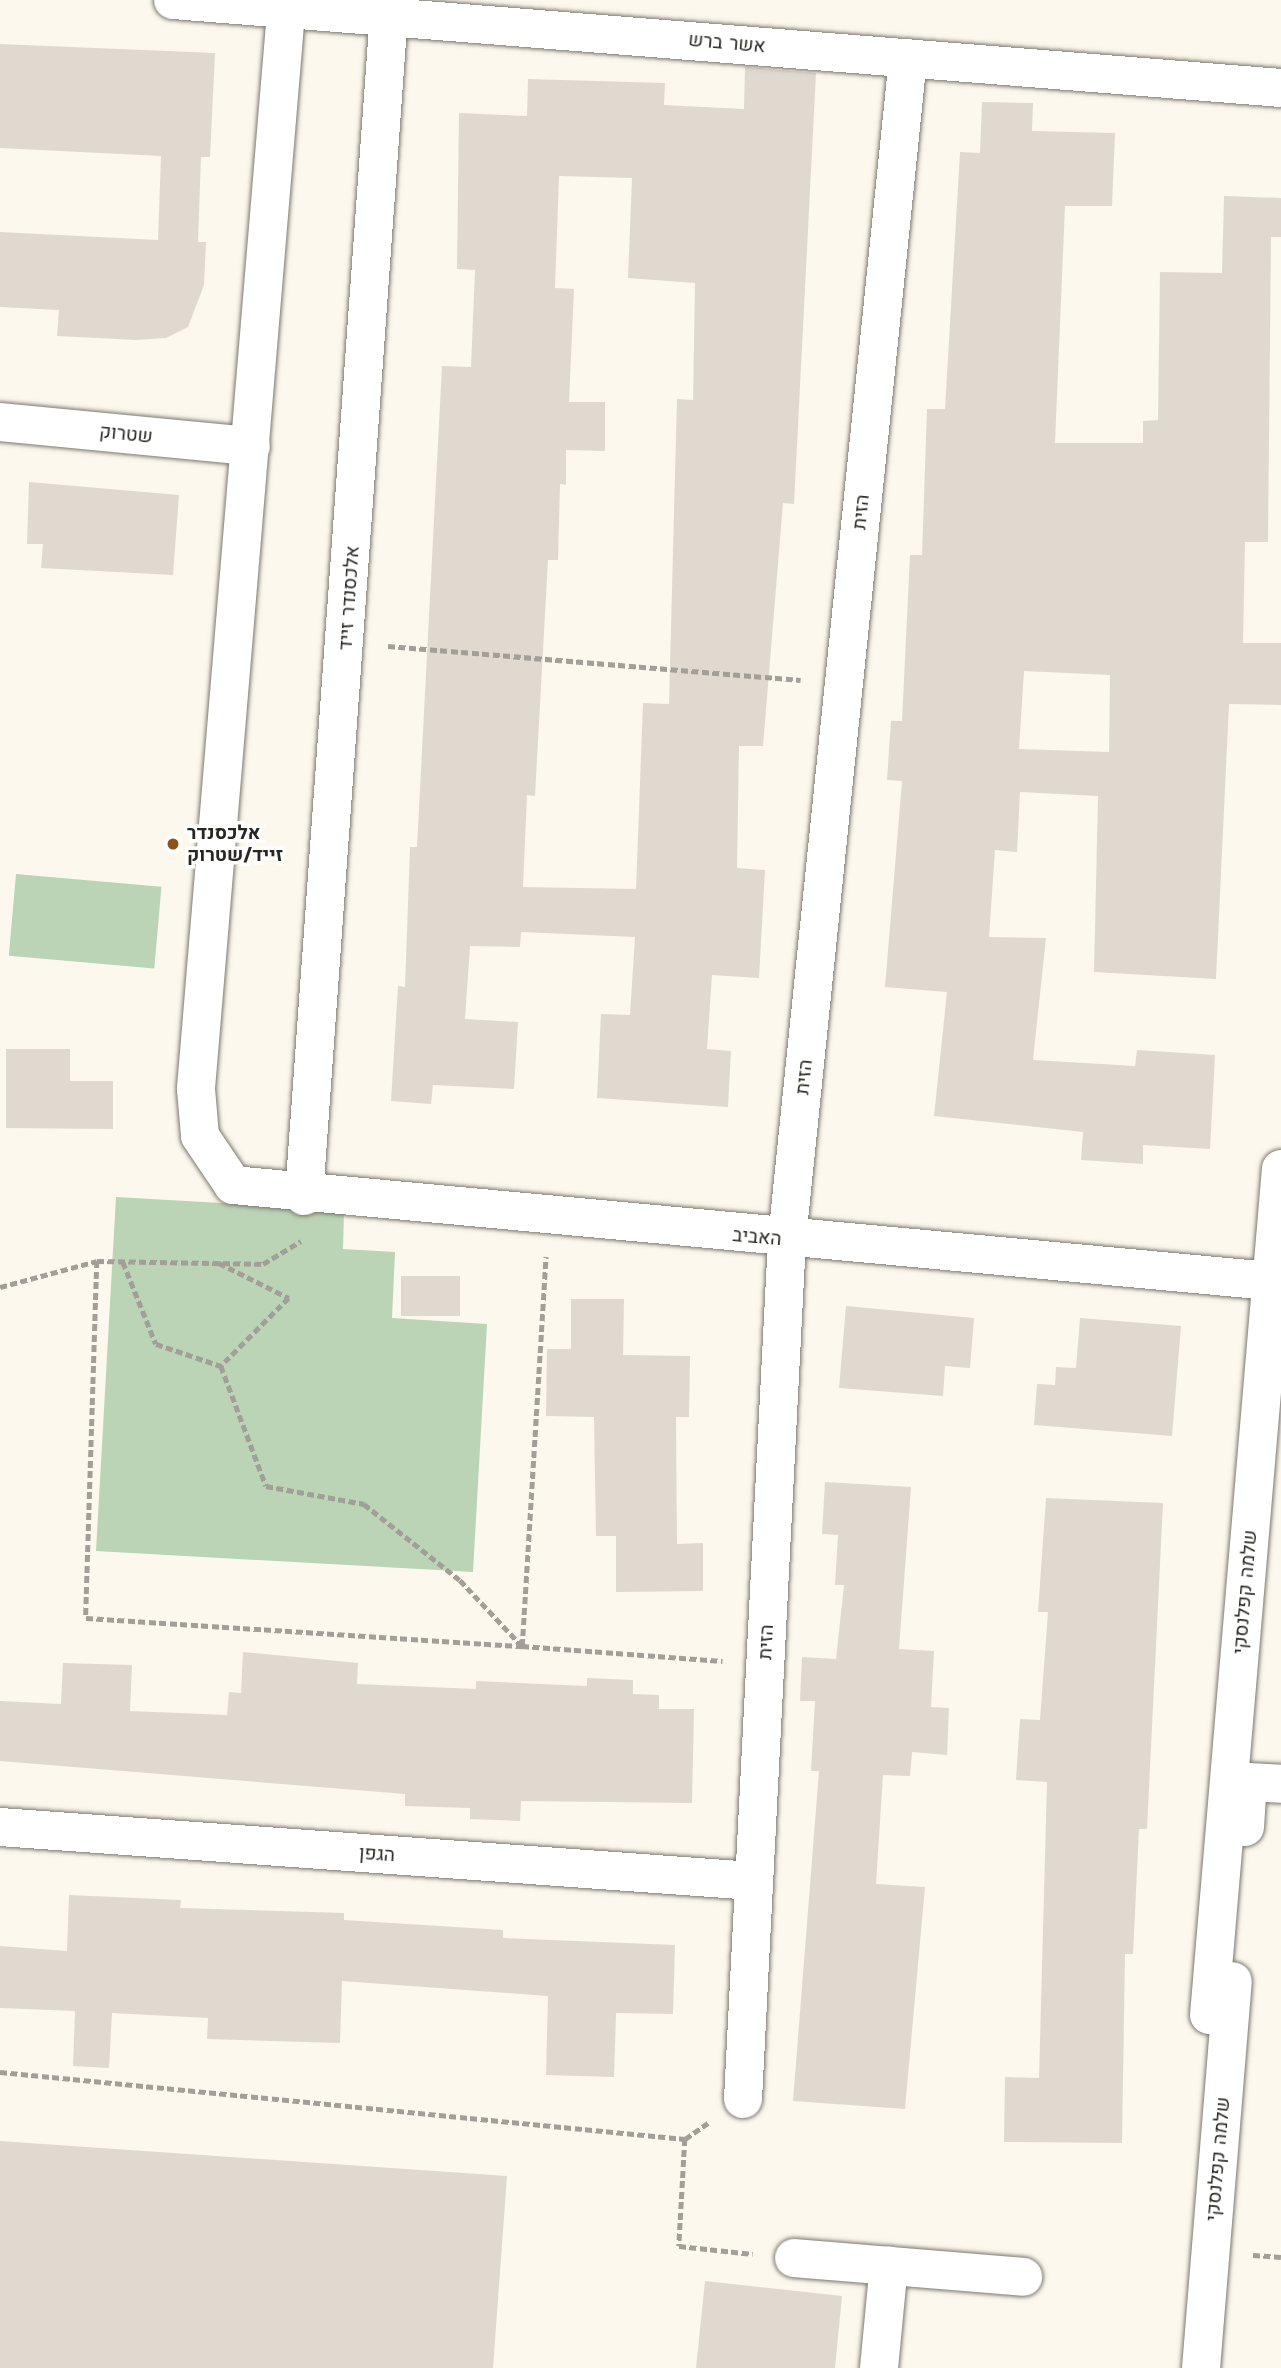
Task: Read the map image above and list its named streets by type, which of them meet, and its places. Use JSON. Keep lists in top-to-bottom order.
{
  "streets": {
    "street": [
      "אשר ברש",
      "שטרוק",
      "הזית",
      "אלכסנדר זייד",
      "האביב",
      "שלמה קפלנסקי",
      "הגפן"
    ]
  },
  "crossings": [
    ["אשר ברש", "הזית"],
    ["אשר ברש", "אלכסנדר זייד"],
    ["שטרוק", "האביב"],
    ["הזית", "האביב"],
    ["הזית", "הגפן"],
    ["אלכסנדר זייד", "האביב"],
    ["האביב", "שלמה קפלנסקי"]
  ],
  "places": ["אלכסנדר זייד/שטרוק"]
}
